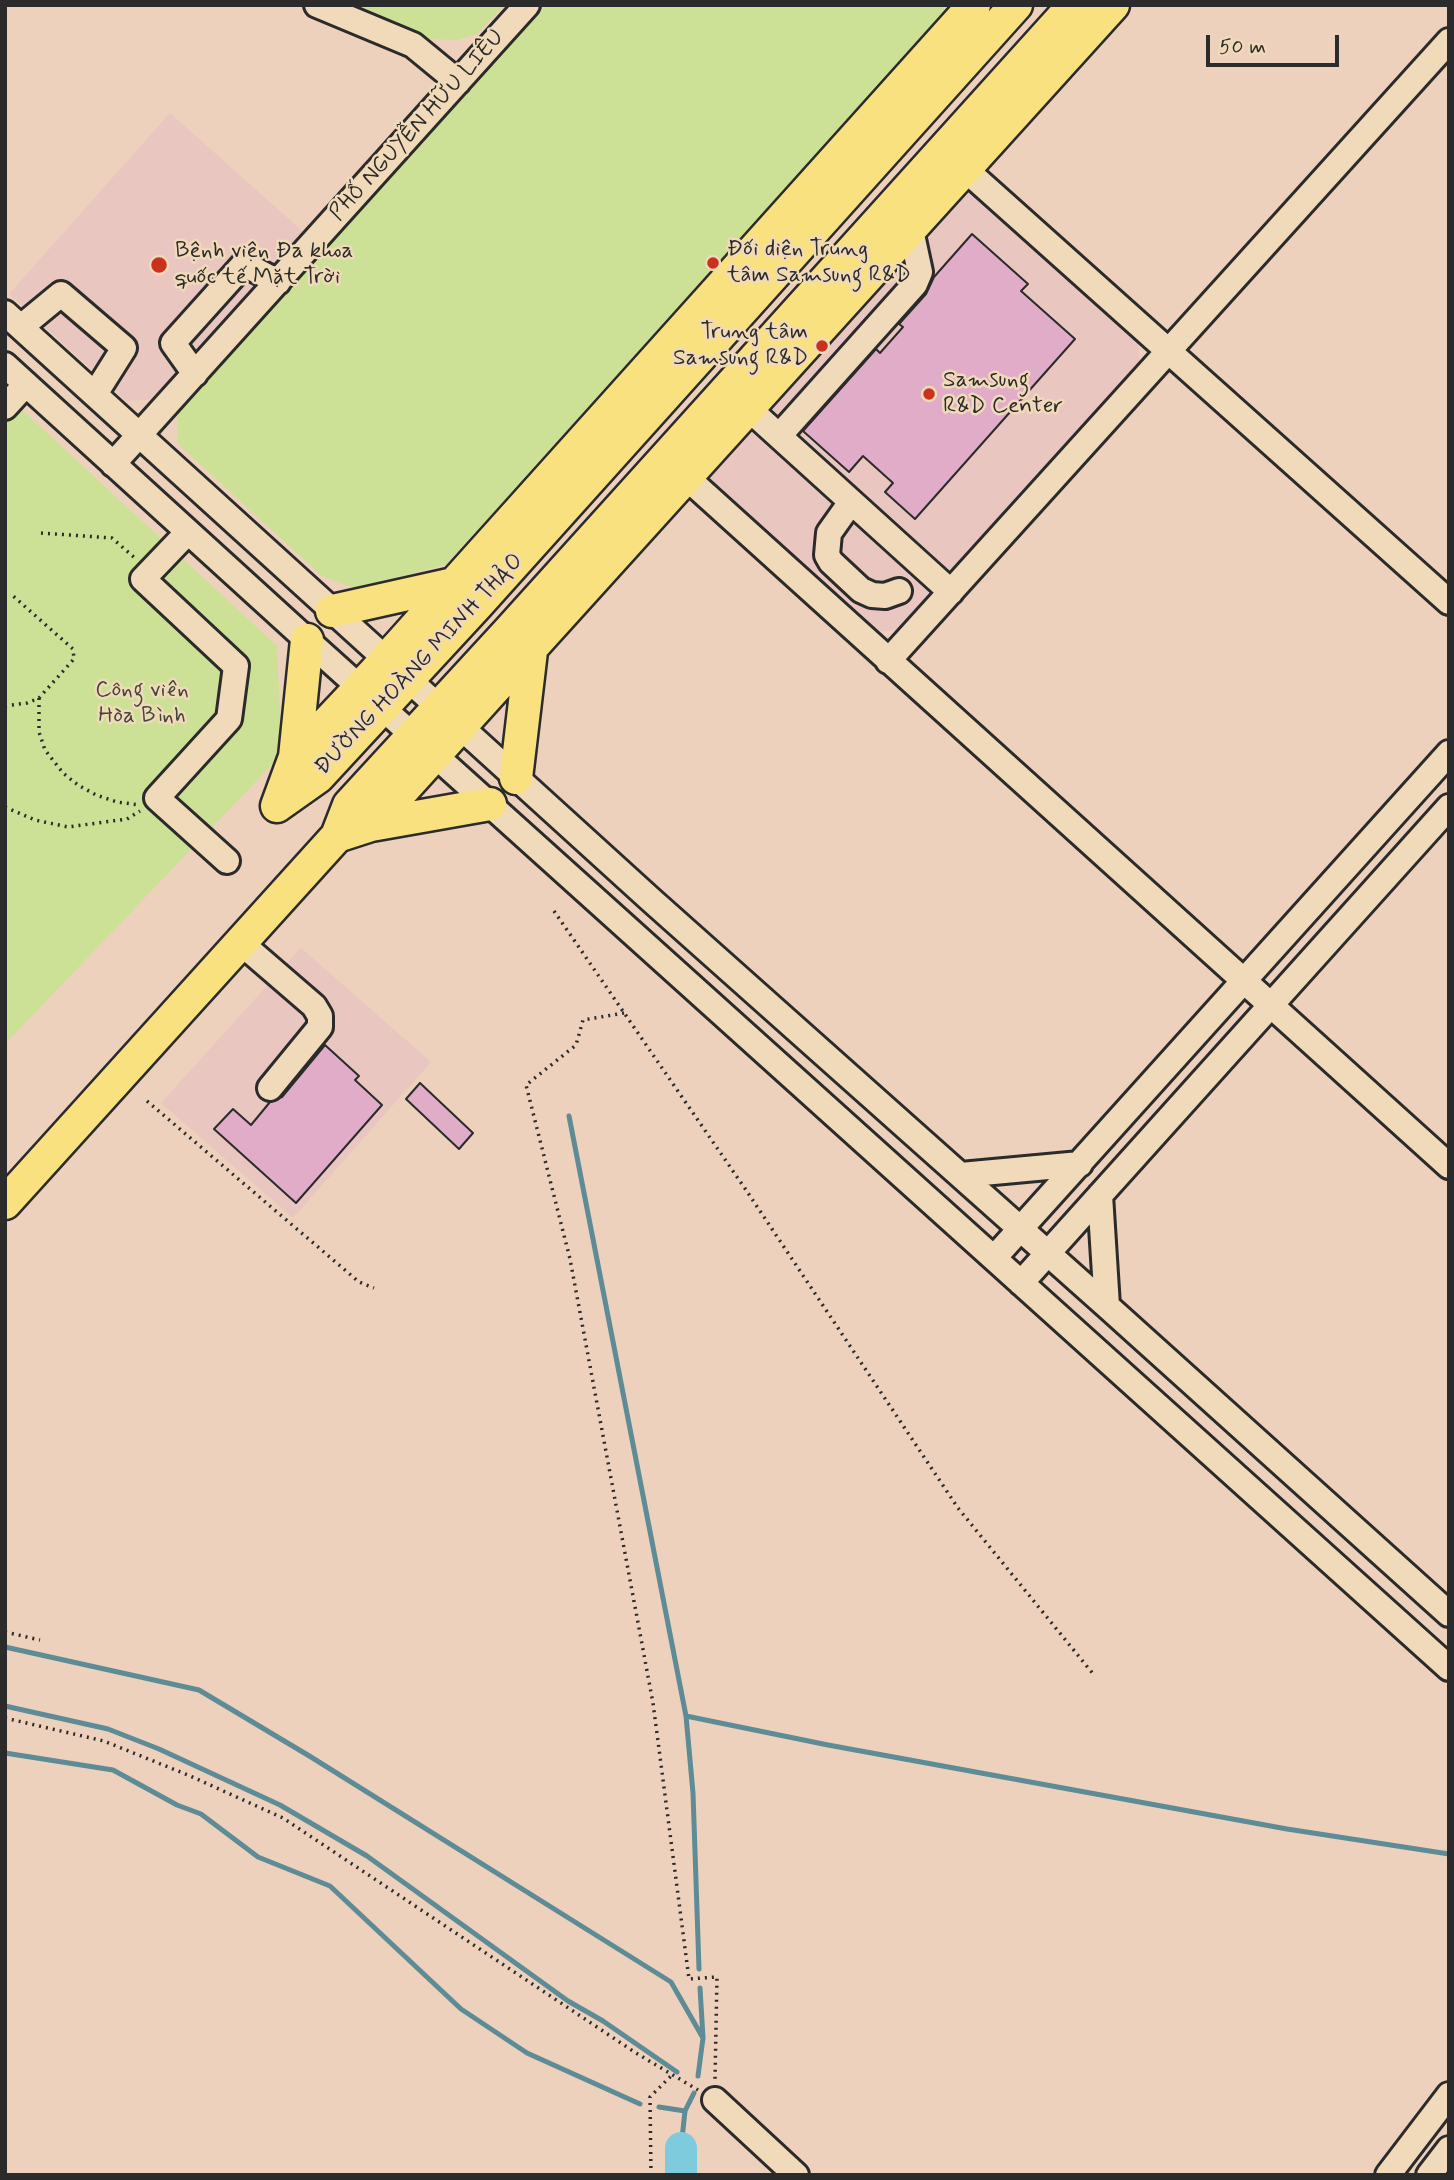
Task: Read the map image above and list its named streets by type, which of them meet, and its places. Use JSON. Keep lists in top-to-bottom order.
{
  "streets": {
    "main road": ["ĐƯỜNG HOÀNG MINH THẢO"],
    "street": ["PHỐ NGUYỄN HỮU LIÊU"]
  },
  "parks": ["Công viên Hòa Bình"],
  "places": [
    "Đối diện Trung tâm Samsung R&D",
    "Bệnh viện Đa khoa quốc tế Mặt Trời",
    "Trung tâm Samsung R&D",
    "Samsung R&D Center"
  ],
  "scale_bar": "50 m"
}
